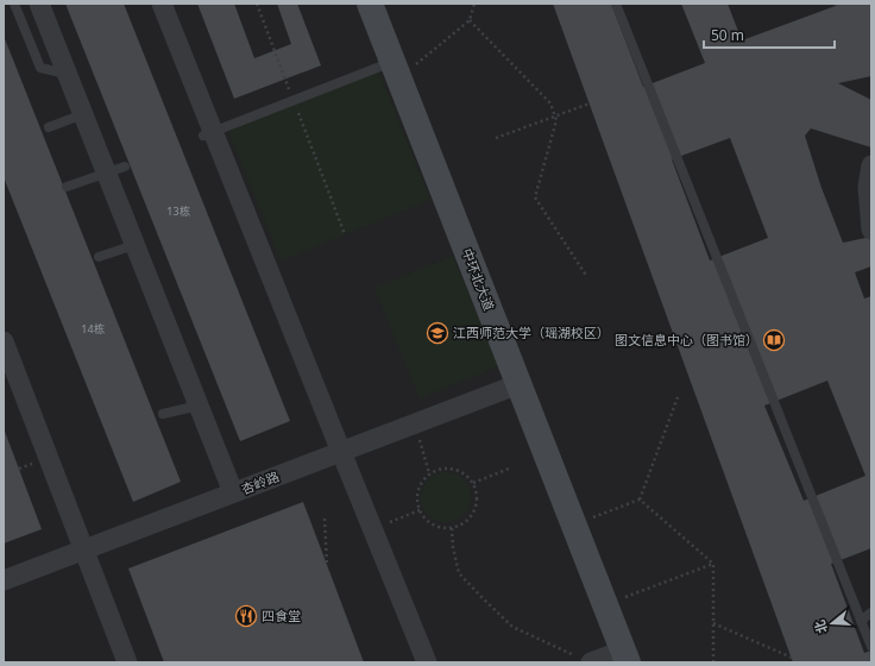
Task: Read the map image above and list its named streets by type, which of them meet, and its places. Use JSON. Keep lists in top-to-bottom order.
{
  "streets": {
    "street": ["中环北大道", "杏岭路"]
  },
  "crossings": [
    ["中环北大道", "杏岭路"]
  ],
  "places": {
    "school or university": ["江西师范大学（瑶湖校区）"],
    "library": ["图文信息中心（图书馆）"],
    "restaurant": ["四食堂"]
  },
  "house_numbers": ["13栋", "14栋"],
  "scale_bar": "50 m",
  "north": "left"
}
